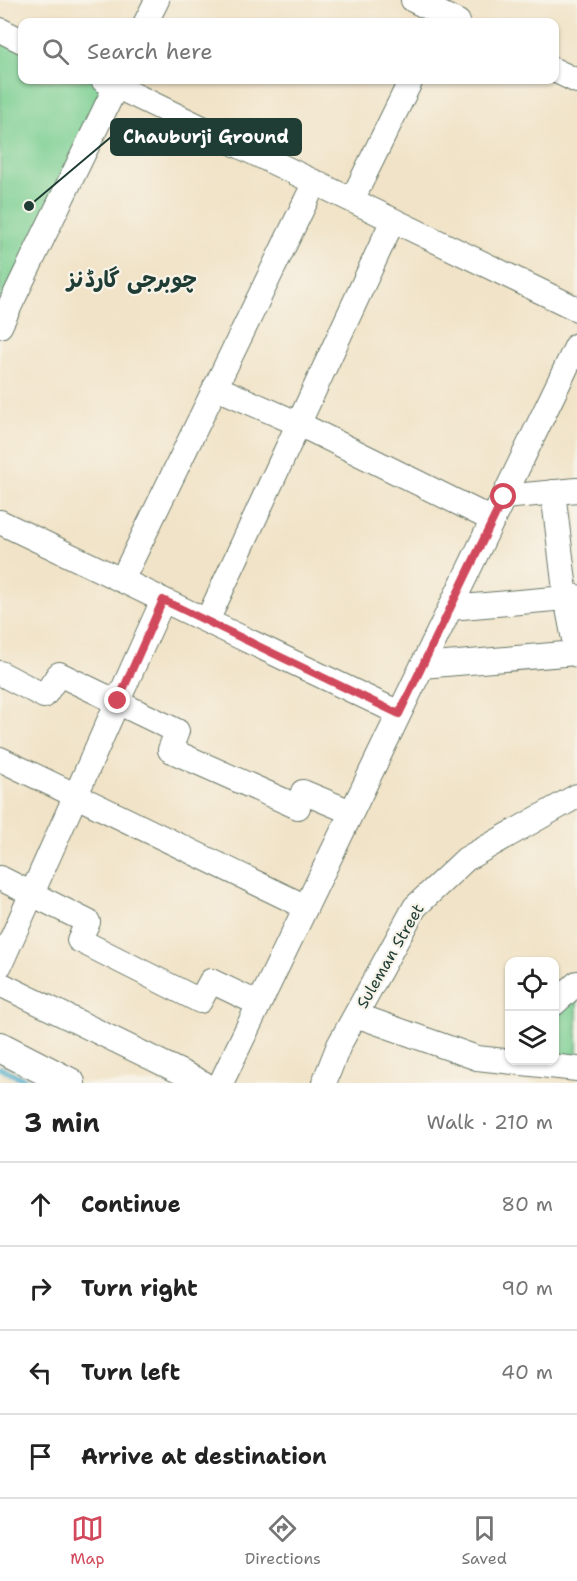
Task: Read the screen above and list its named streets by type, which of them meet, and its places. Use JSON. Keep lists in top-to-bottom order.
{
  "streets": {
    "street": ["Suleman Street"]
  },
  "districts": ["چوبرجی گارڈنز"],
  "places": ["Chauburji Ground"],
  "page": {
    "search": "Search here",
    "heading": ["3 min", "Walk · 210 m"],
    "list": [
      ["Continue", "80 m"],
      ["Turn right", "90 m"],
      ["Turn left", "40 m"],
      "Arrive at destination"
    ],
    "nav": ["Map", "Directions", "Saved"]
  }
}
